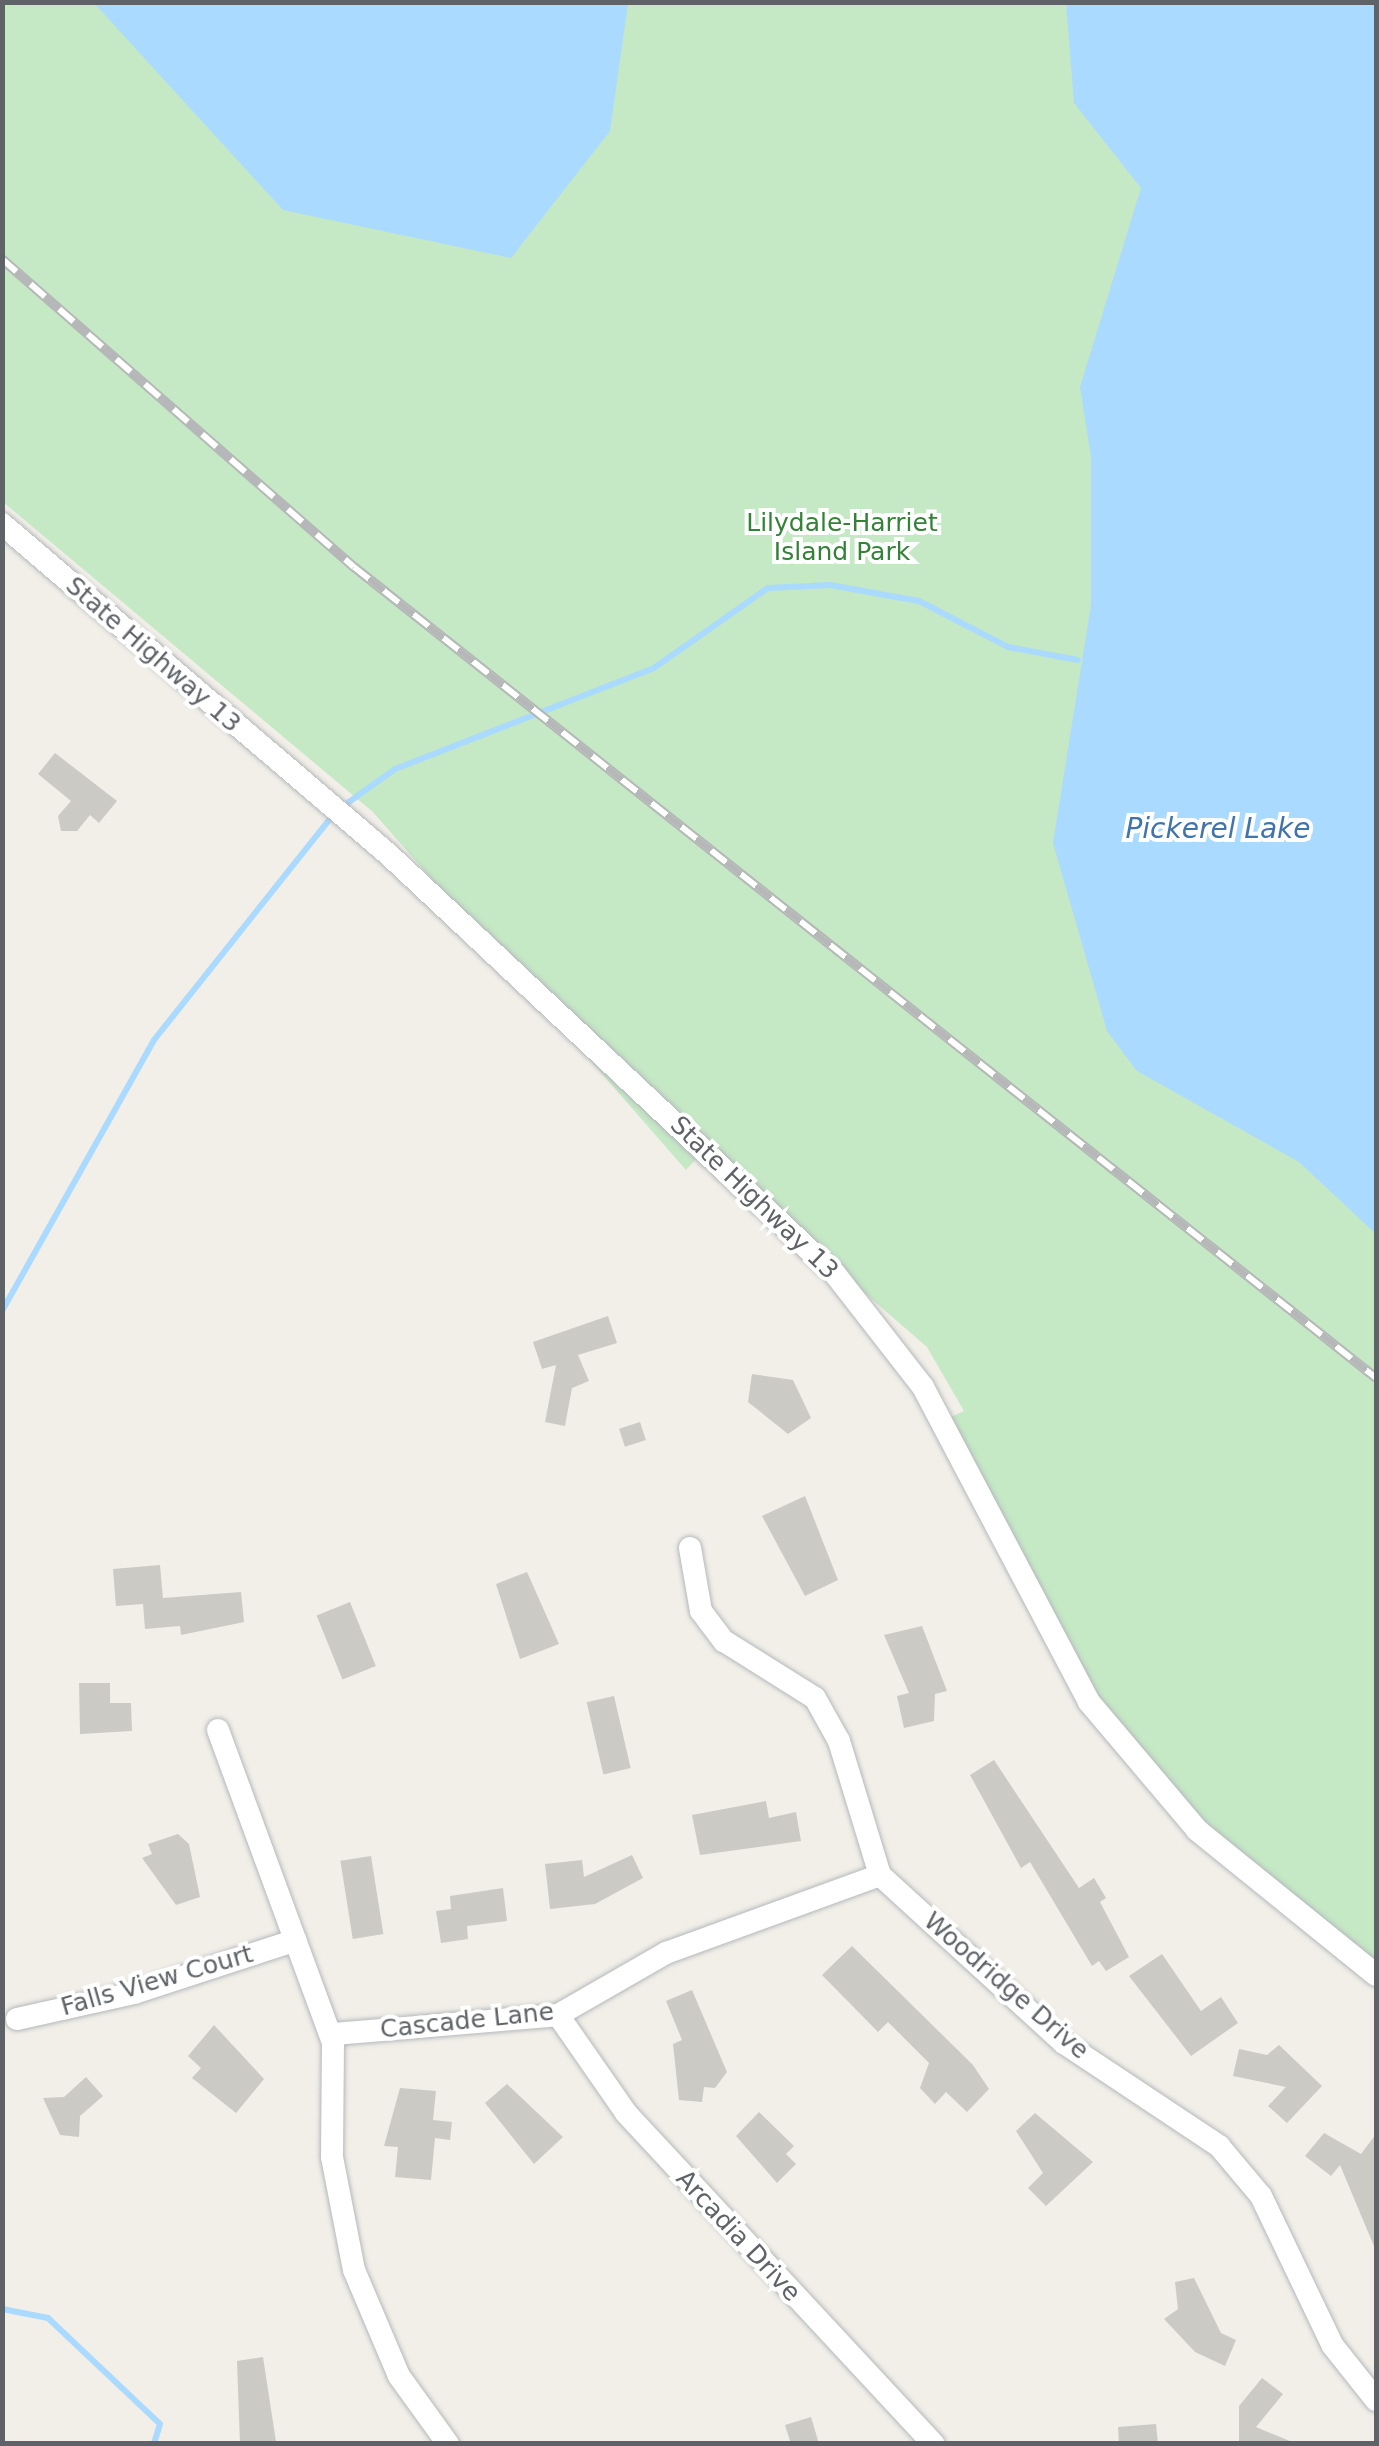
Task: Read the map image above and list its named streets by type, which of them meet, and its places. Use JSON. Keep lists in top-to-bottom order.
{
  "streets": {
    "street": [
      "State Highway 13",
      "Falls View Court",
      "Woodridge Drive",
      "Cascade Lane",
      "Arcadia Drive"
    ]
  },
  "crossings": [
    ["Woodridge Drive", "Cascade Lane"],
    ["Cascade Lane", "Arcadia Drive"]
  ],
  "water": ["Pickerel Lake"],
  "parks": ["Lilydale-Harriet Island Park"]
}
